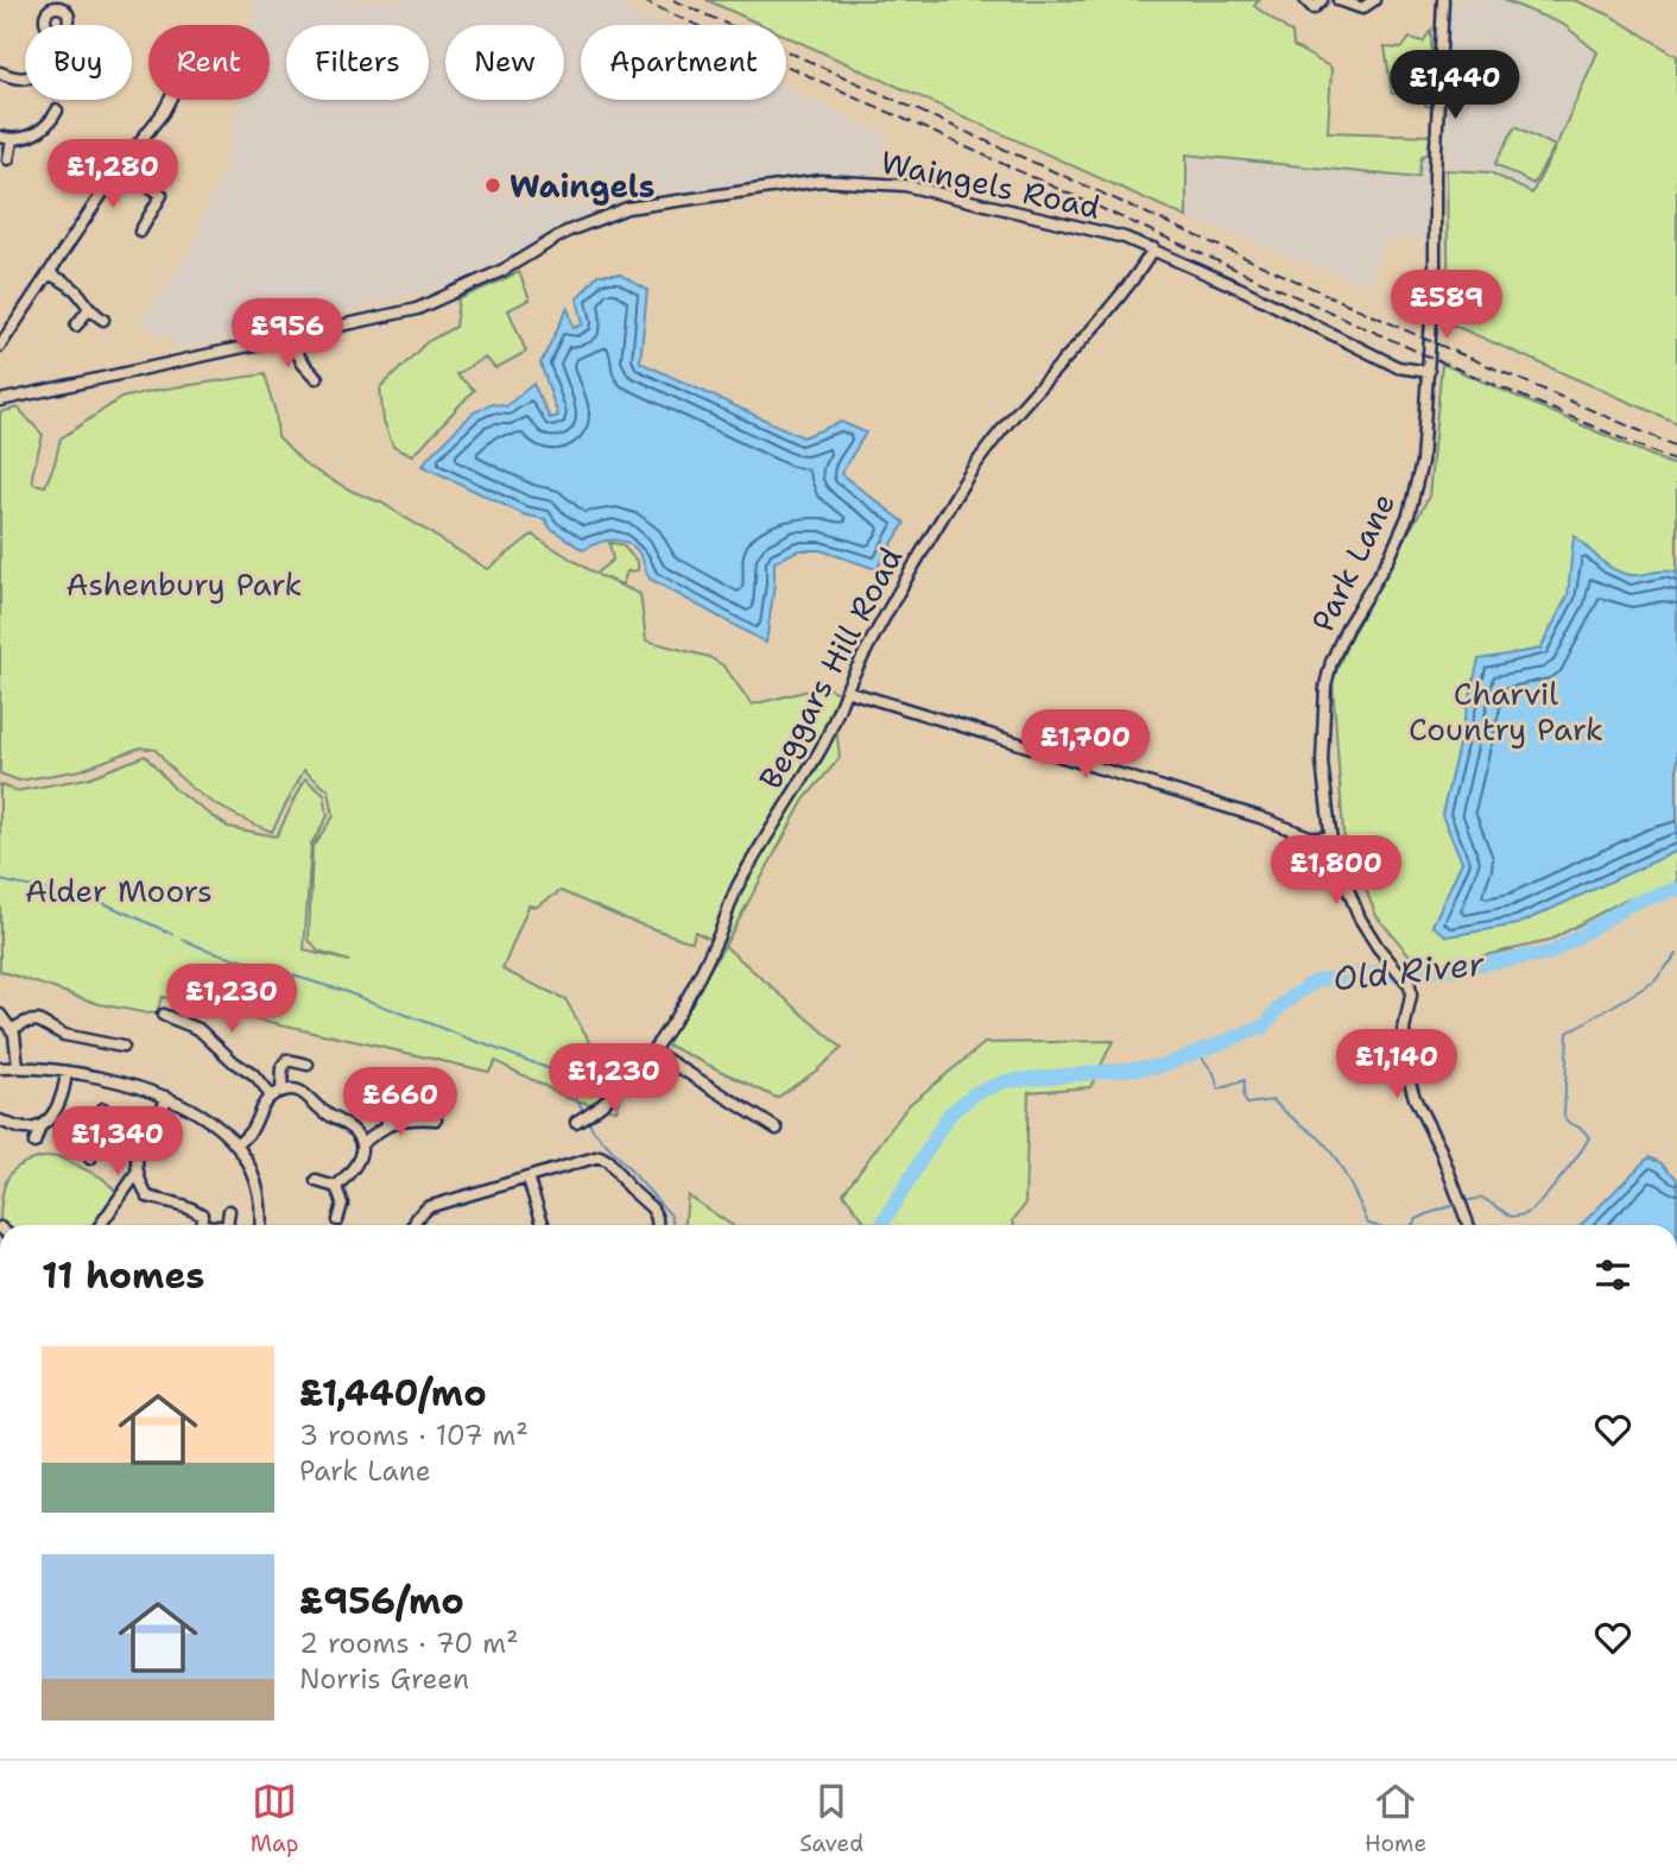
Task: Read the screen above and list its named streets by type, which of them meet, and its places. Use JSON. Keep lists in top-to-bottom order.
{
  "streets": {
    "street": ["Waingels Road", "Park Lane", "Beggars Hill Road"]
  },
  "crossings": [
    ["Waingels Road", "Park Lane"],
    ["Waingels Road", "Beggars Hill Road"]
  ],
  "water": ["Old River"],
  "parks": ["Ashenbury Park", "Charvil Country Park", "Alder Moors"],
  "places": ["Waingels"],
  "page": {
    "chip": [
      "Buy",
      "Rent",
      "Filters",
      "New",
      "Apartment"
    ],
    "price": [
      "£1,440",
      "£1,280",
      "£589",
      "£956",
      "£1,700",
      "£1,800",
      "£1,230",
      "£1,140",
      "£1,230",
      "£660",
      "£1,340"
    ],
    "heading": "11 homes",
    "list": [
      {
        "name": "£1,440/mo",
        "note": "3 rooms · 107 m² · Park Lane"
      },
      {
        "name": "£956/mo",
        "note": "2 rooms · 70 m² · Norris Green"
      }
    ],
    "tabs": ["Map", "Saved", "Home"]
  }
}
